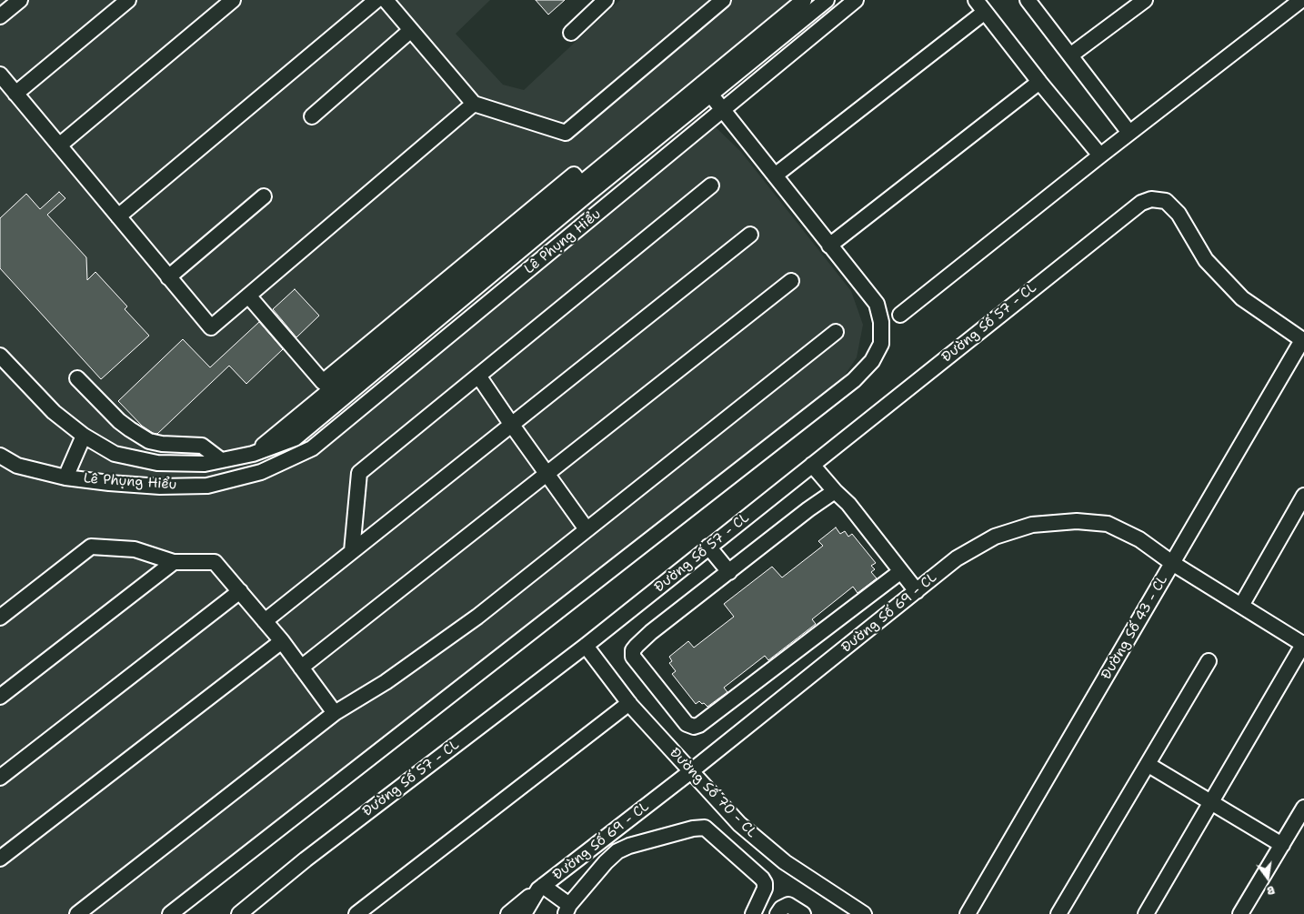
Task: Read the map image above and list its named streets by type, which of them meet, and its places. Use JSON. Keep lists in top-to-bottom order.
{
  "streets": {
    "street": [
      "Lê Phụng Hiểu",
      "Đường Số 57 - CL",
      "Đường Số 69 - CL",
      "Đường Số 43 - CL",
      "Đường Số 70 - CL"
    ]
  },
  "crossings": [
    ["Đường Số 57 - CL", "Đường Số 43 - CL"],
    ["Đường Số 57 - CL", "Đường Số 70 - CL"],
    ["Đường Số 69 - CL", "Đường Số 43 - CL"],
    ["Đường Số 69 - CL", "Đường Số 70 - CL"]
  ],
  "north": "bottom"
}
